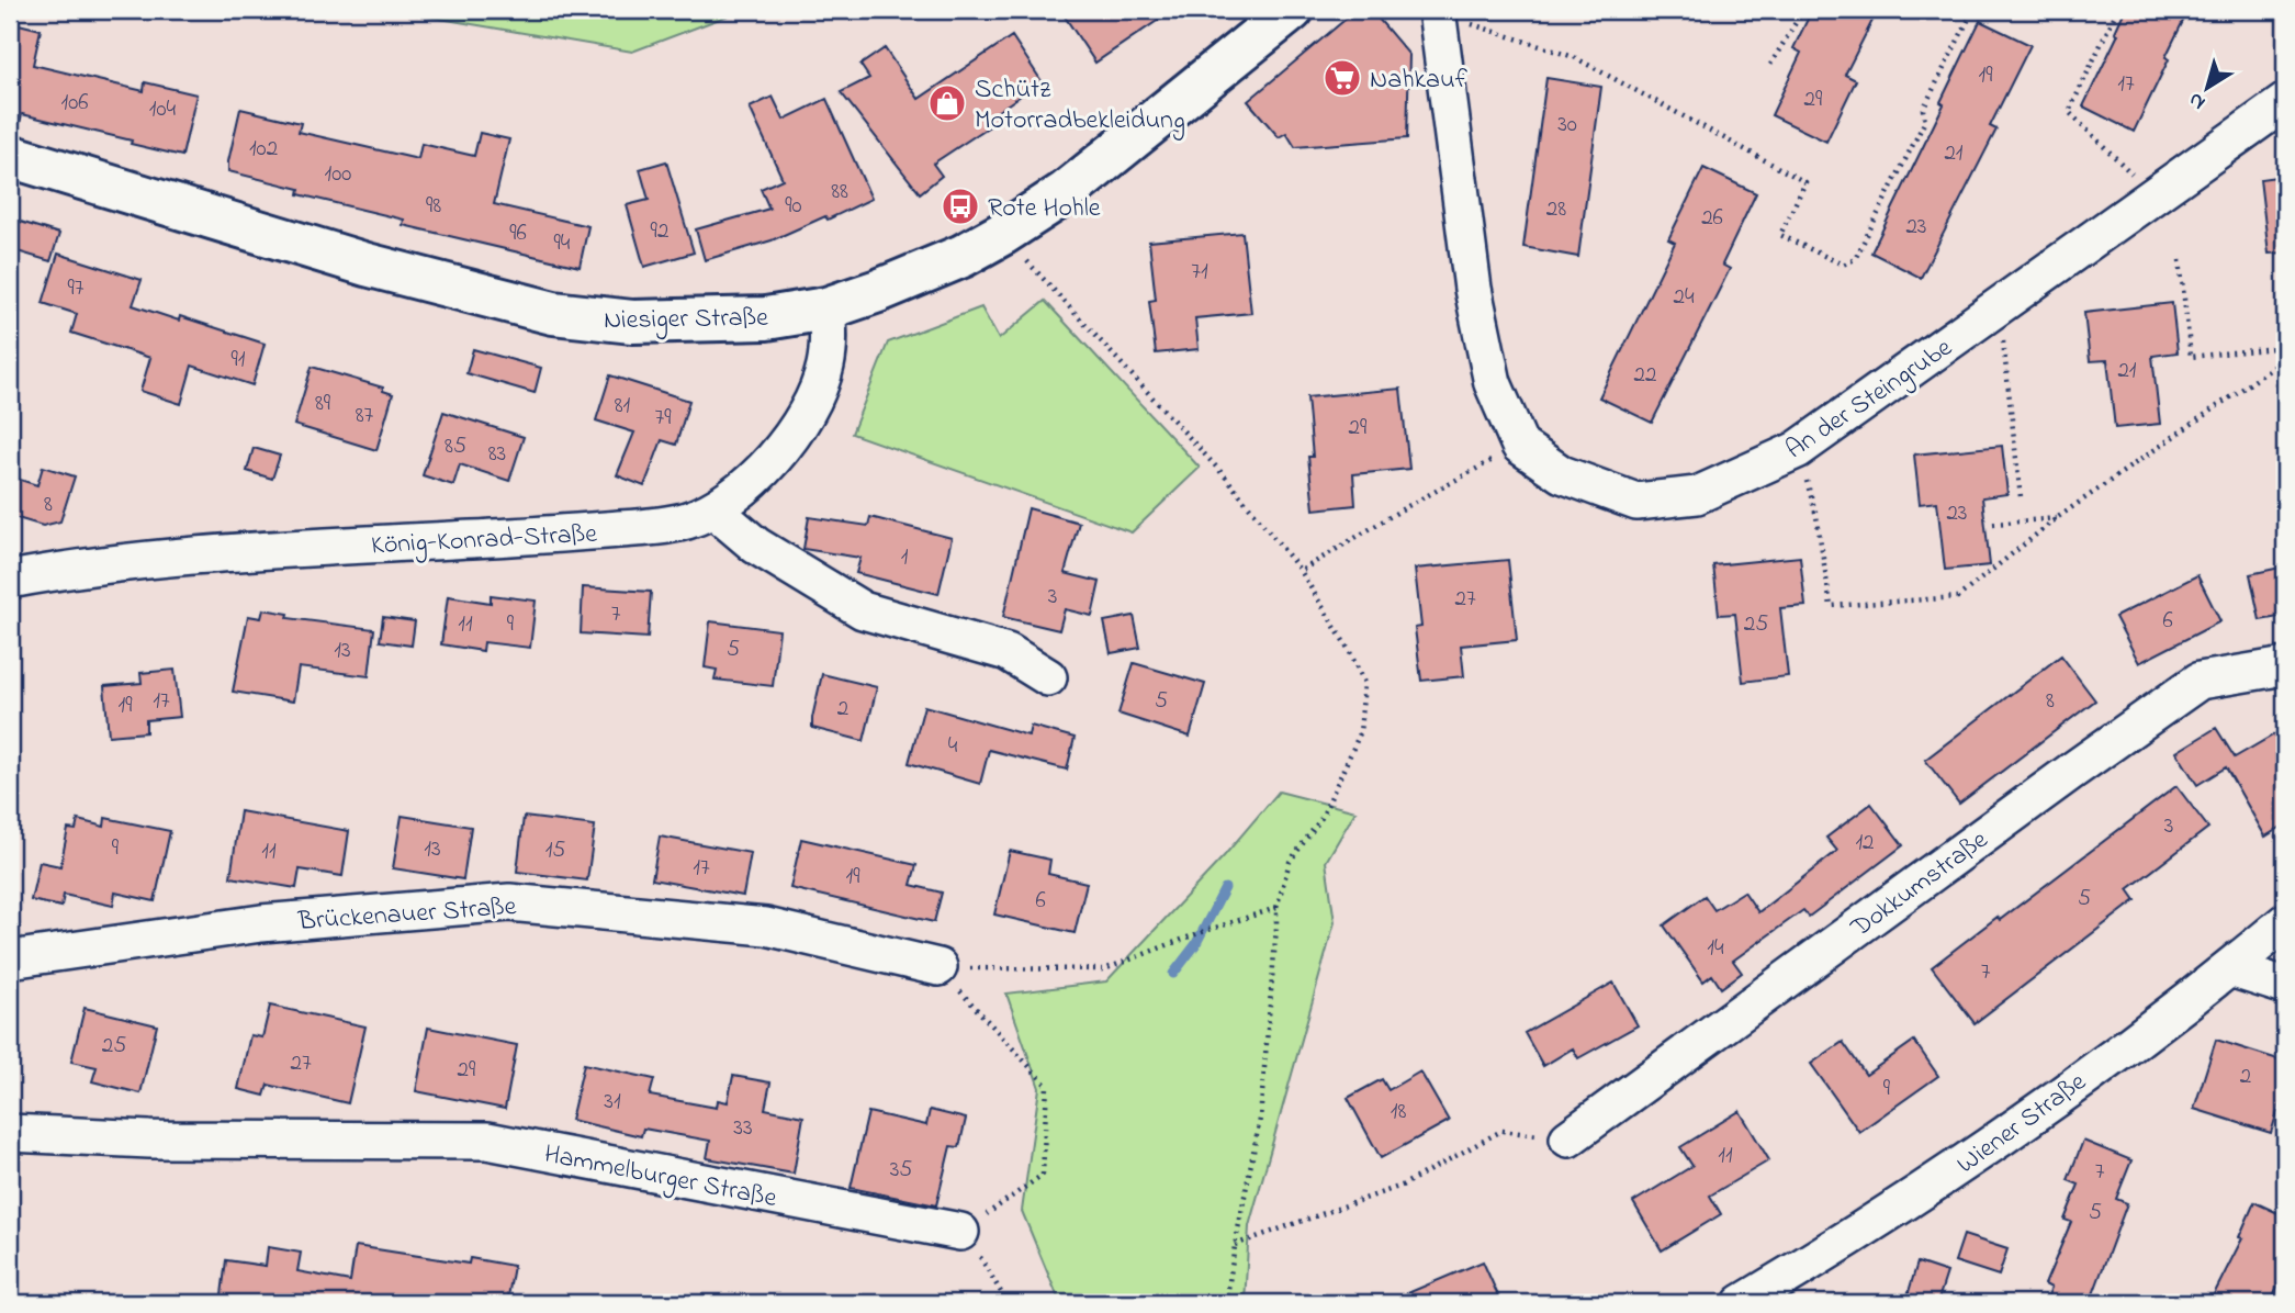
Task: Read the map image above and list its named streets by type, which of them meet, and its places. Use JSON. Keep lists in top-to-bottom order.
{
  "streets": {
    "main road": ["Niesiger Straße"],
    "street": [
      "An der Steingrube",
      "König-Konrad-Straße",
      "Dokkumstraße",
      "Brückenauer Straße",
      "Wiener Straße",
      "Hammelburger Straße"
    ]
  },
  "crossings": [
    ["Niesiger Straße", "König-Konrad-Straße"]
  ],
  "places": {
    "supermarket": ["Nahkauf"],
    "shop": ["Schütz Motorradbekleidung"],
    "bus stop": ["Rote Hohle"]
  },
  "house_numbers": [
    "19",
    "17",
    "29",
    "106",
    "104",
    "30",
    "102",
    "21",
    "100",
    "88",
    "98",
    "90",
    "28",
    "26",
    "23",
    "92",
    "96",
    "94",
    "71",
    "97",
    "24",
    "91",
    "21",
    "22",
    "89",
    "81",
    "87",
    "79",
    "29",
    "85",
    "83",
    "8",
    "23",
    "1",
    "3",
    "27",
    "7",
    "6",
    "11",
    "9",
    "25",
    "5",
    "13",
    "17",
    "5",
    "8",
    "19",
    "2",
    "4",
    "3",
    "12",
    "9",
    "13",
    "15",
    "11",
    "17",
    "19",
    "5",
    "6",
    "14",
    "7",
    "25",
    "27",
    "29",
    "2",
    "9",
    "31",
    "18",
    "33",
    "11",
    "35",
    "7",
    "5"
  ],
  "north": "bottom left"
}
